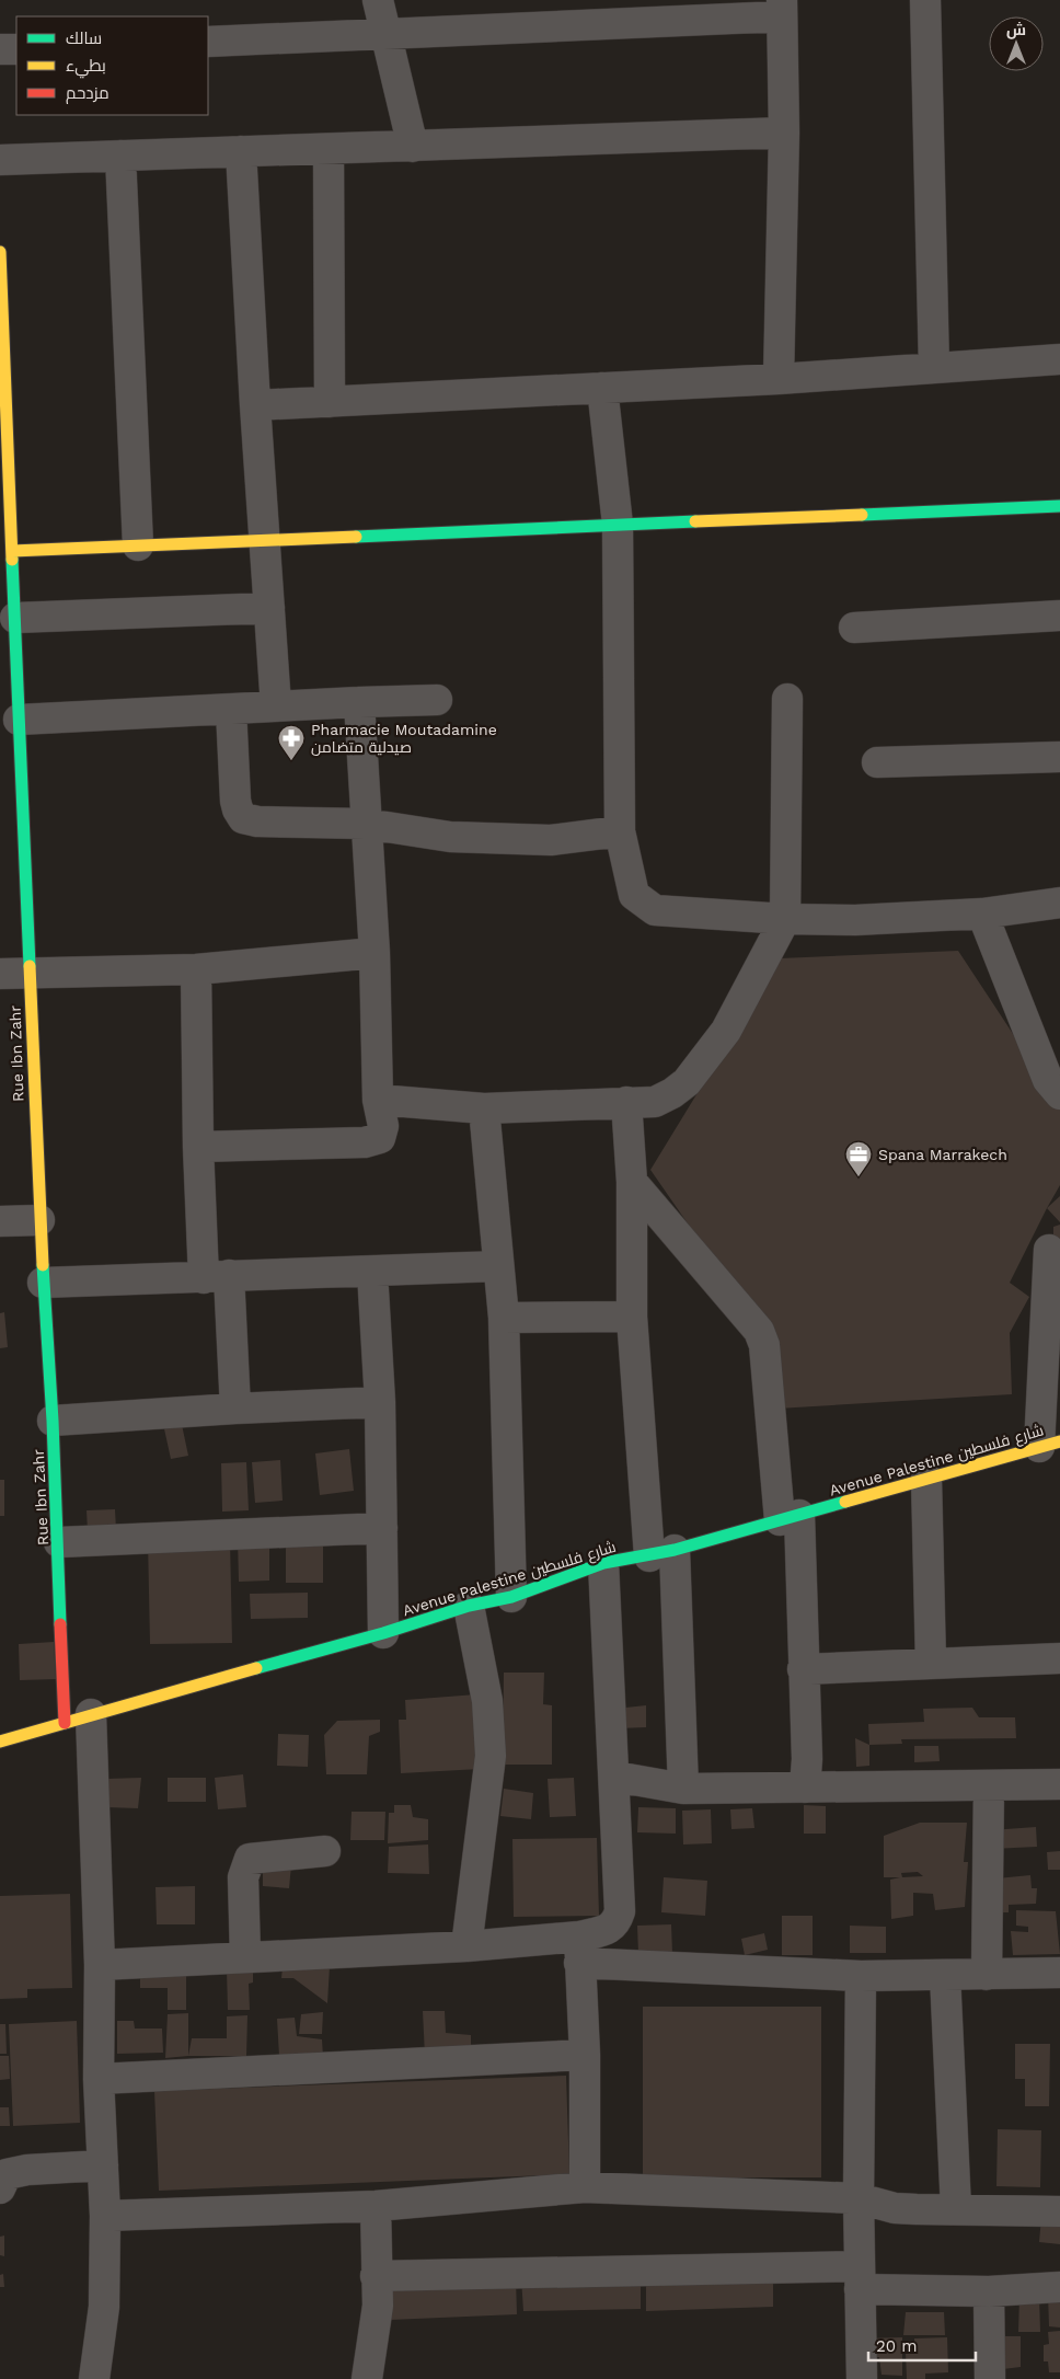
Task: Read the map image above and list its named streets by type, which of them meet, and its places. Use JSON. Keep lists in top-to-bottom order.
{
  "streets": {
    "street": ["Rue Ibn Zahr", "Avenue Palestine شارع فلسطين"]
  },
  "crossings": [
    ["Rue Ibn Zahr", "Avenue Palestine شارع فلسطين"]
  ],
  "places": {
    "pharmacy": ["Pharmacie Moutadamine صيدلية متضامن"],
    "office": ["Spana Marrakech"]
  },
  "legend": ["سالك", "بطيء", "مزدحم"],
  "scale_bar": "20 m",
  "north": "top"
}
